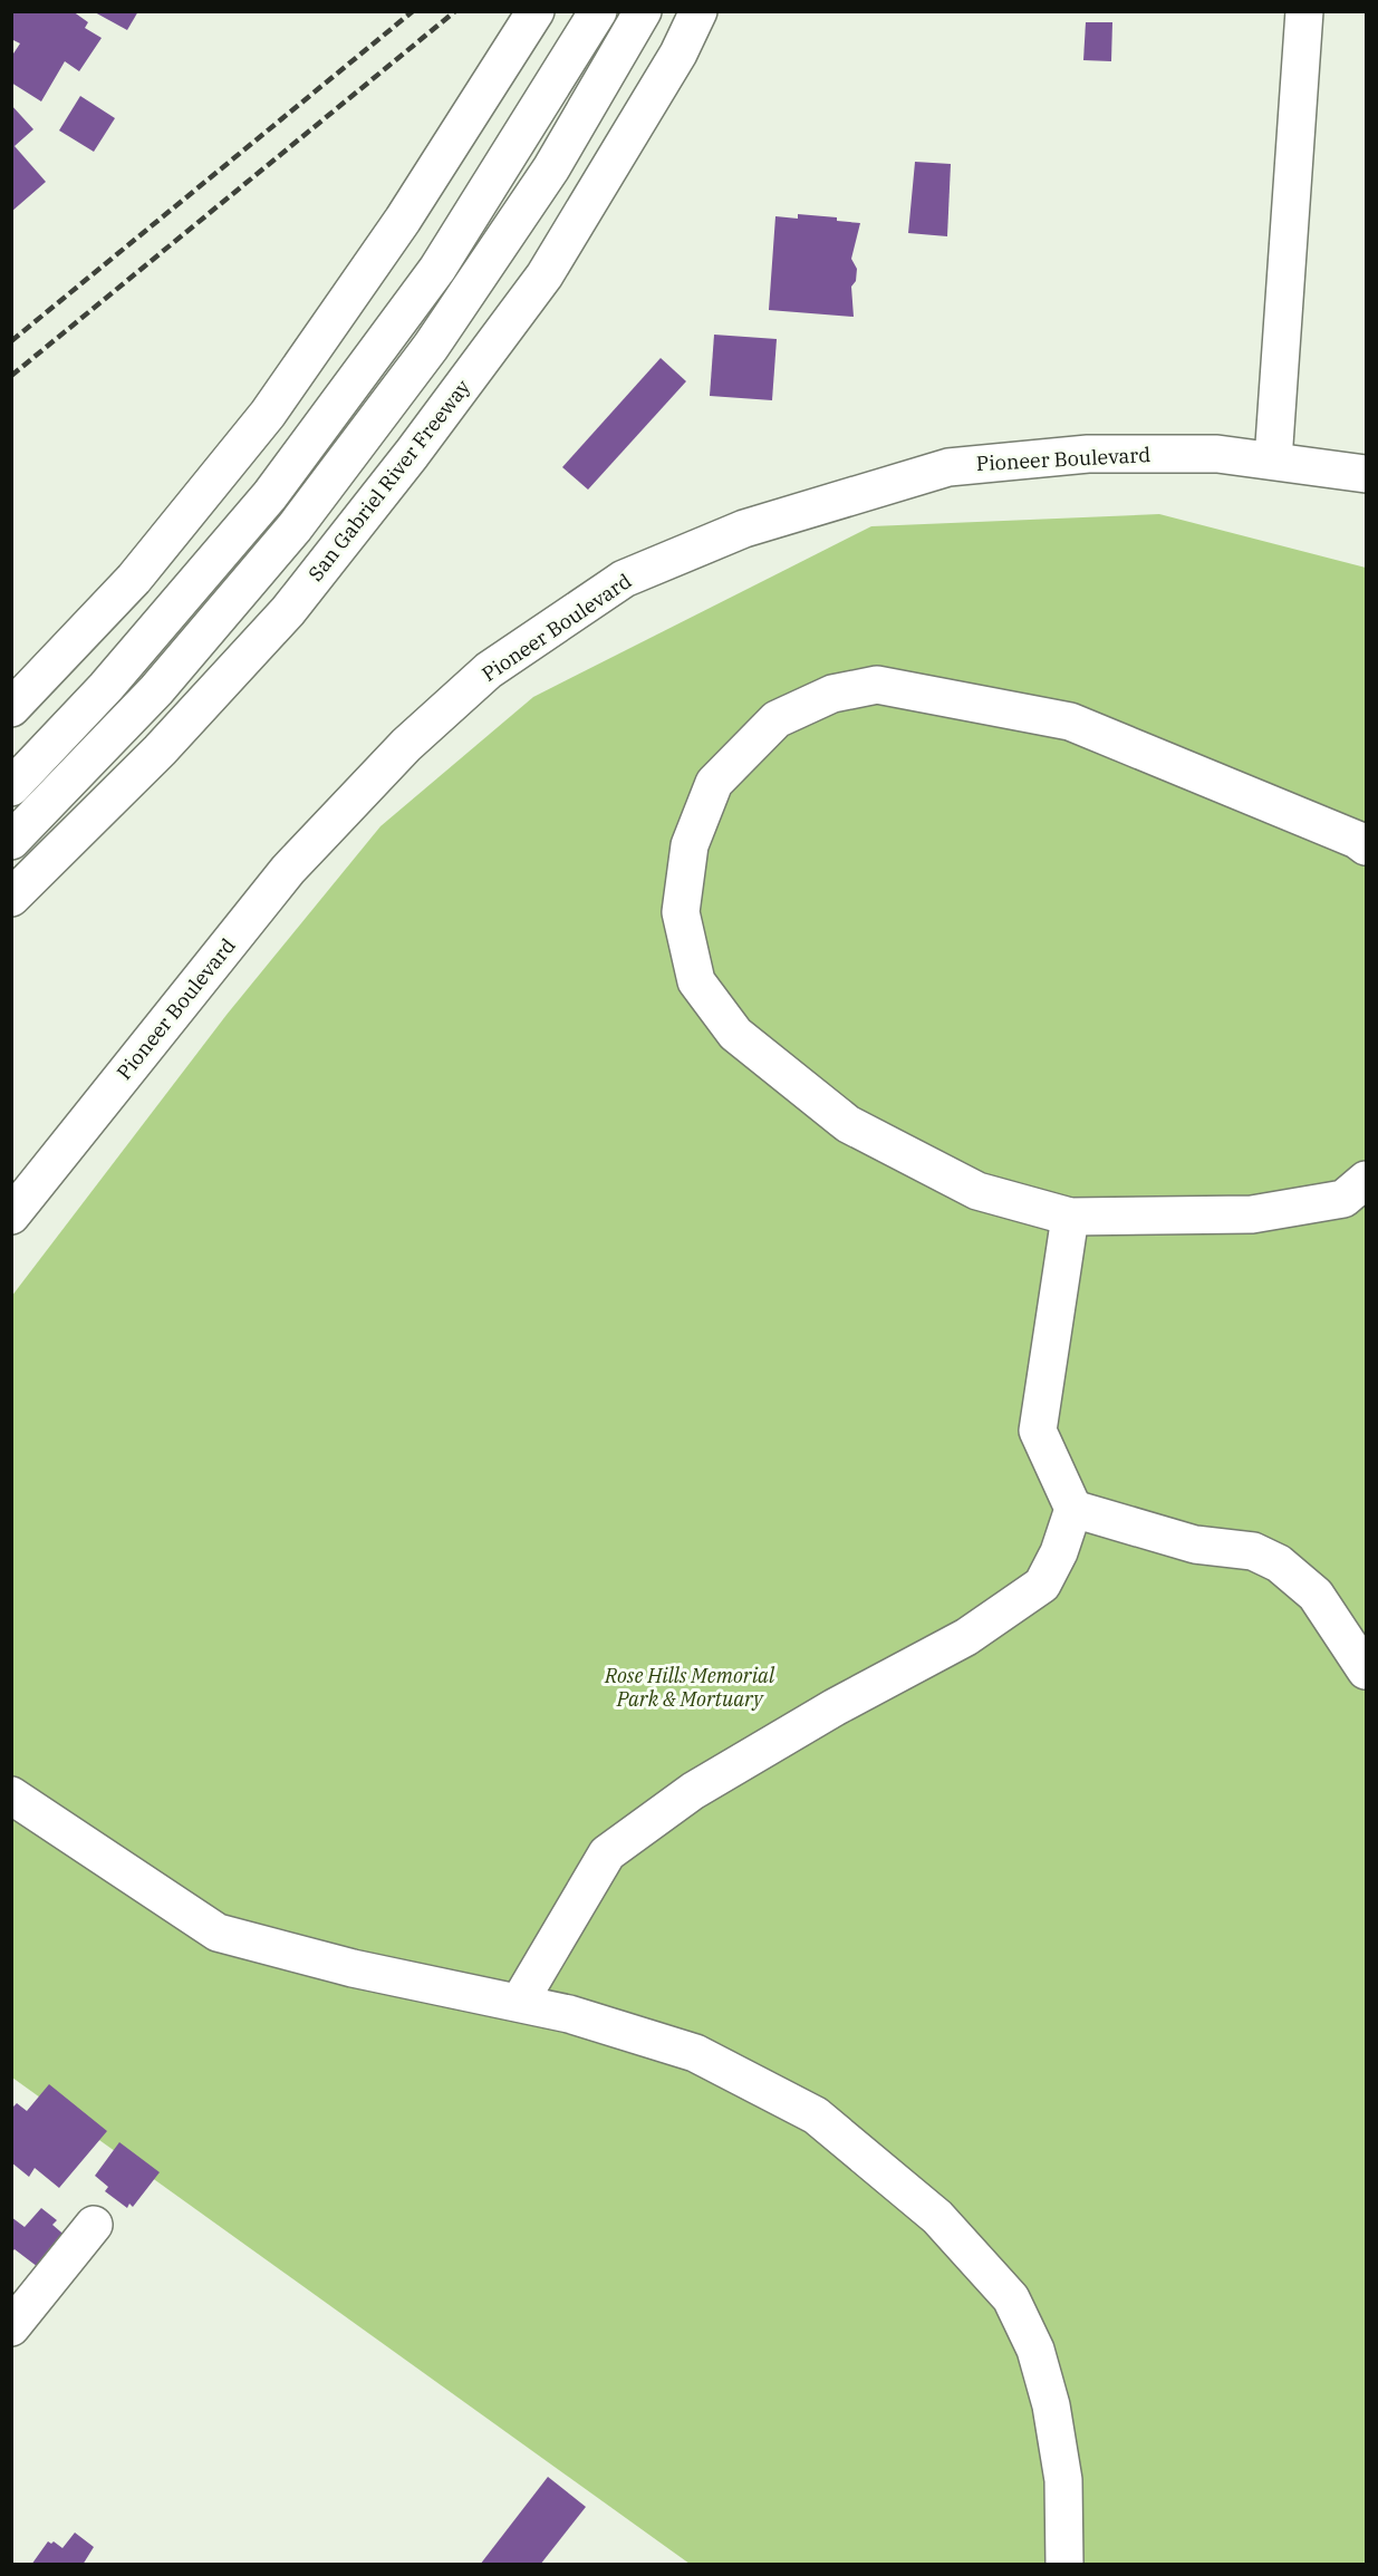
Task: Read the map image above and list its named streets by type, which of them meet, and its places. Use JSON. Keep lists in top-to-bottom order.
{
  "streets": {
    "main road": ["Pioneer Boulevard", "San Gabriel River Freeway"]
  },
  "parks": ["Rose Hills Memorial Park & Mortuary"]
}
